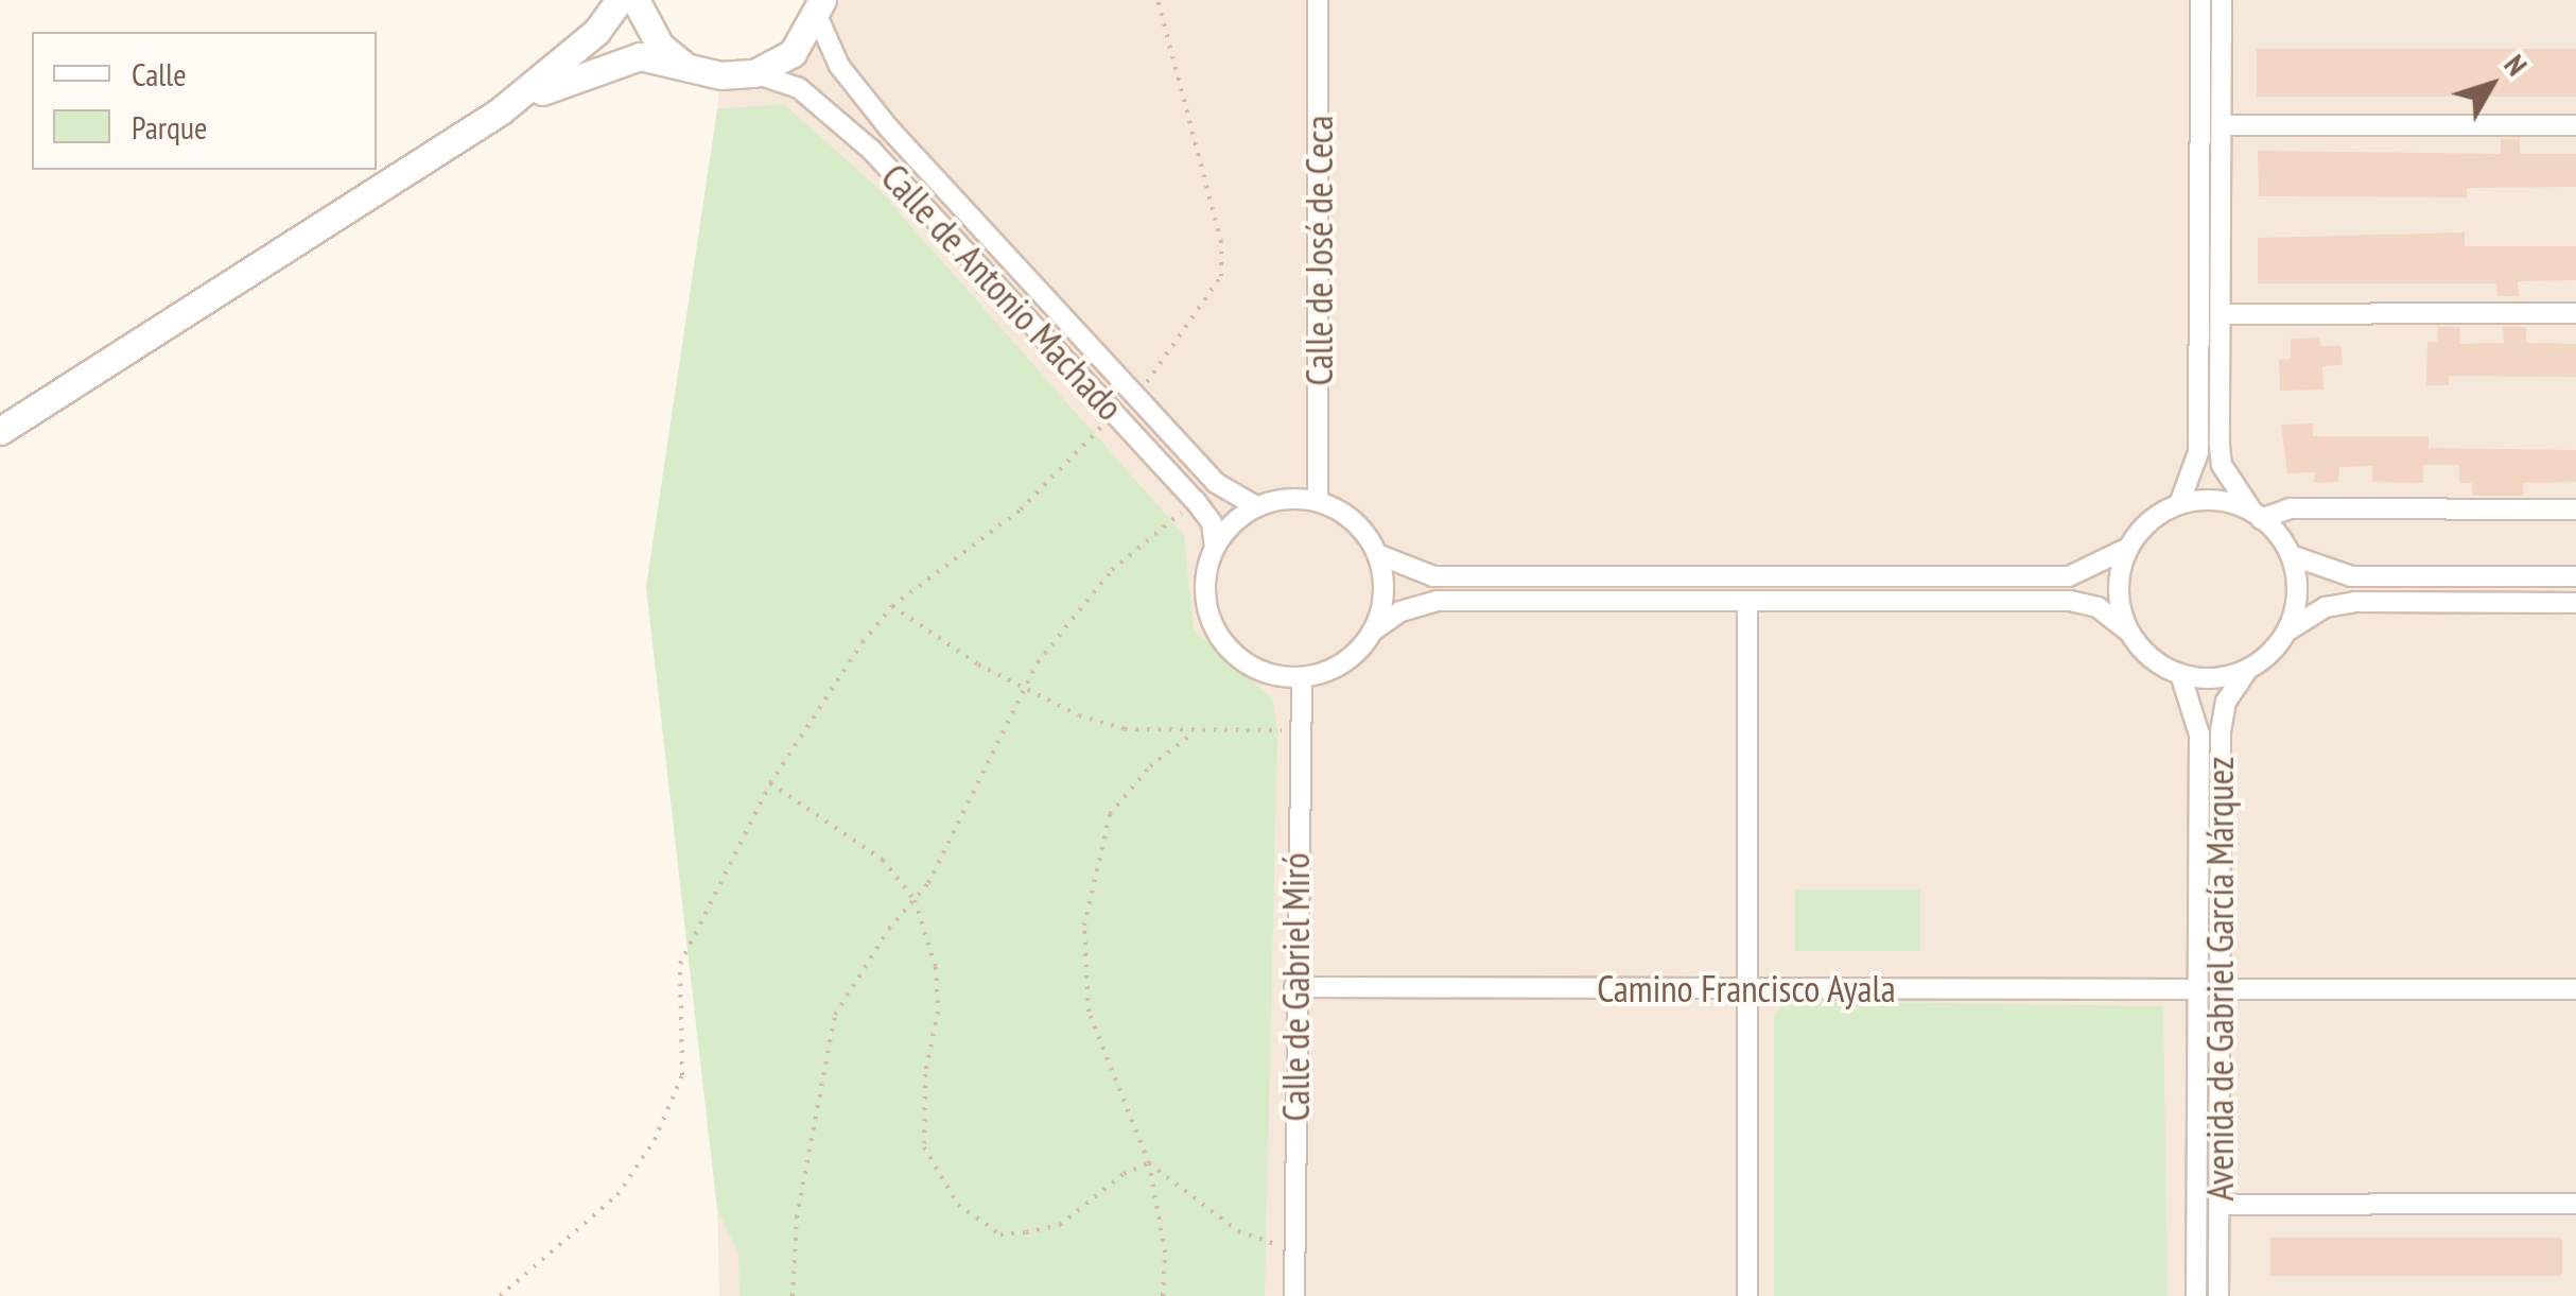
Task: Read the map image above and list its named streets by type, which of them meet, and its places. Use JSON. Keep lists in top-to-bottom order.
{
  "streets": {
    "street": [
      "Calle de José de Ceca",
      "Calle de Antonio Machado",
      "Avenida de Gabriel García Márquez",
      "Calle de Gabriel Miró",
      "Camino Francisco Ayala"
    ]
  },
  "crossings": [
    ["Calle de José de Ceca", "Calle de Antonio Machado"],
    ["Calle de José de Ceca", "Calle de Gabriel Miró"],
    ["Calle de Antonio Machado", "Calle de Gabriel Miró"],
    ["Avenida de Gabriel García Márquez", "Camino Francisco Ayala"],
    ["Calle de Gabriel Miró", "Camino Francisco Ayala"]
  ],
  "legend": ["Calle", "Parque"],
  "north": "top right"
}
